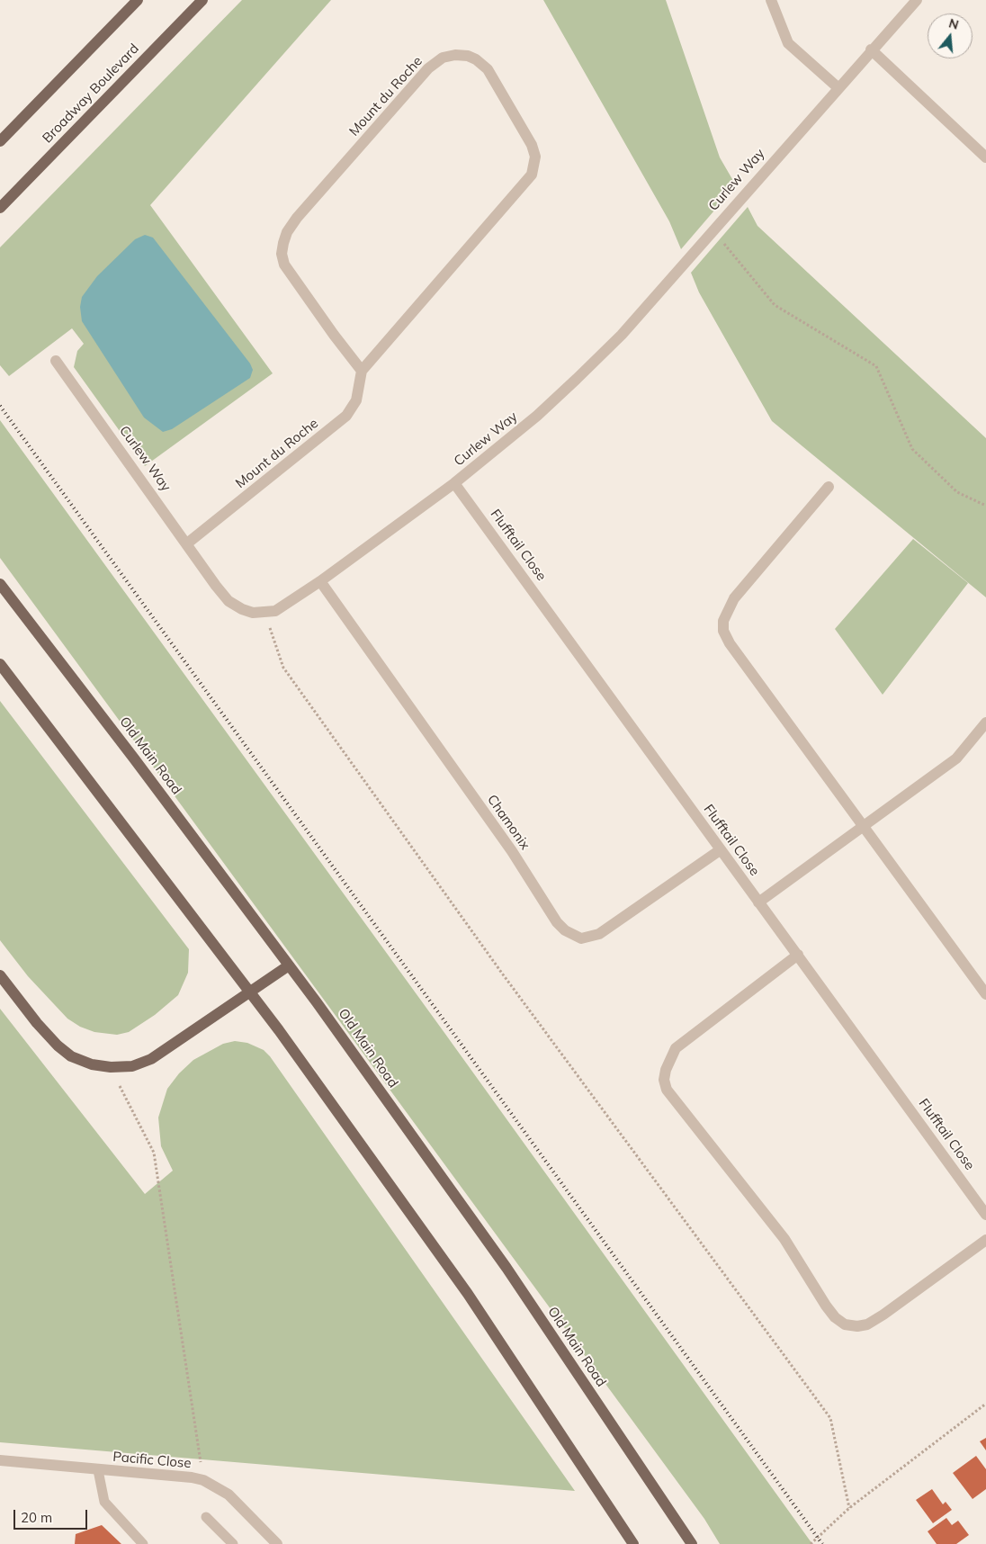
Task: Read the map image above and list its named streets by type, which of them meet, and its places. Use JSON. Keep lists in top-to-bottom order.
{
  "streets": {
    "main road": ["Broadway Boulevard", "Old Main Road"],
    "street": [
      "Mount du Roche",
      "Curlew Way",
      "Flufftail Close",
      "Chamonix",
      "Pacific Close"
    ]
  },
  "crossings": [
    ["Mount du Roche", "Curlew Way"],
    ["Curlew Way", "Flufftail Close"],
    ["Curlew Way", "Chamonix"],
    ["Flufftail Close", "Chamonix"]
  ],
  "scale_bar": "20 m",
  "north": "top"
}
